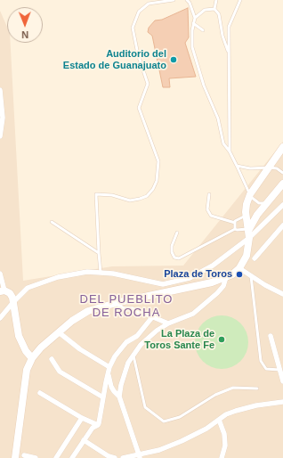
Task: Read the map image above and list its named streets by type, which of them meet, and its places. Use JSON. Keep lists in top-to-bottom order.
{
  "districts": ["DEL PUEBLITO DE ROCHA"],
  "places": ["Auditorio del Estado de Guanajuato", "Plaza de Toros", "La Plaza de Toros Sante Fe"],
  "north": "bottom"
}
